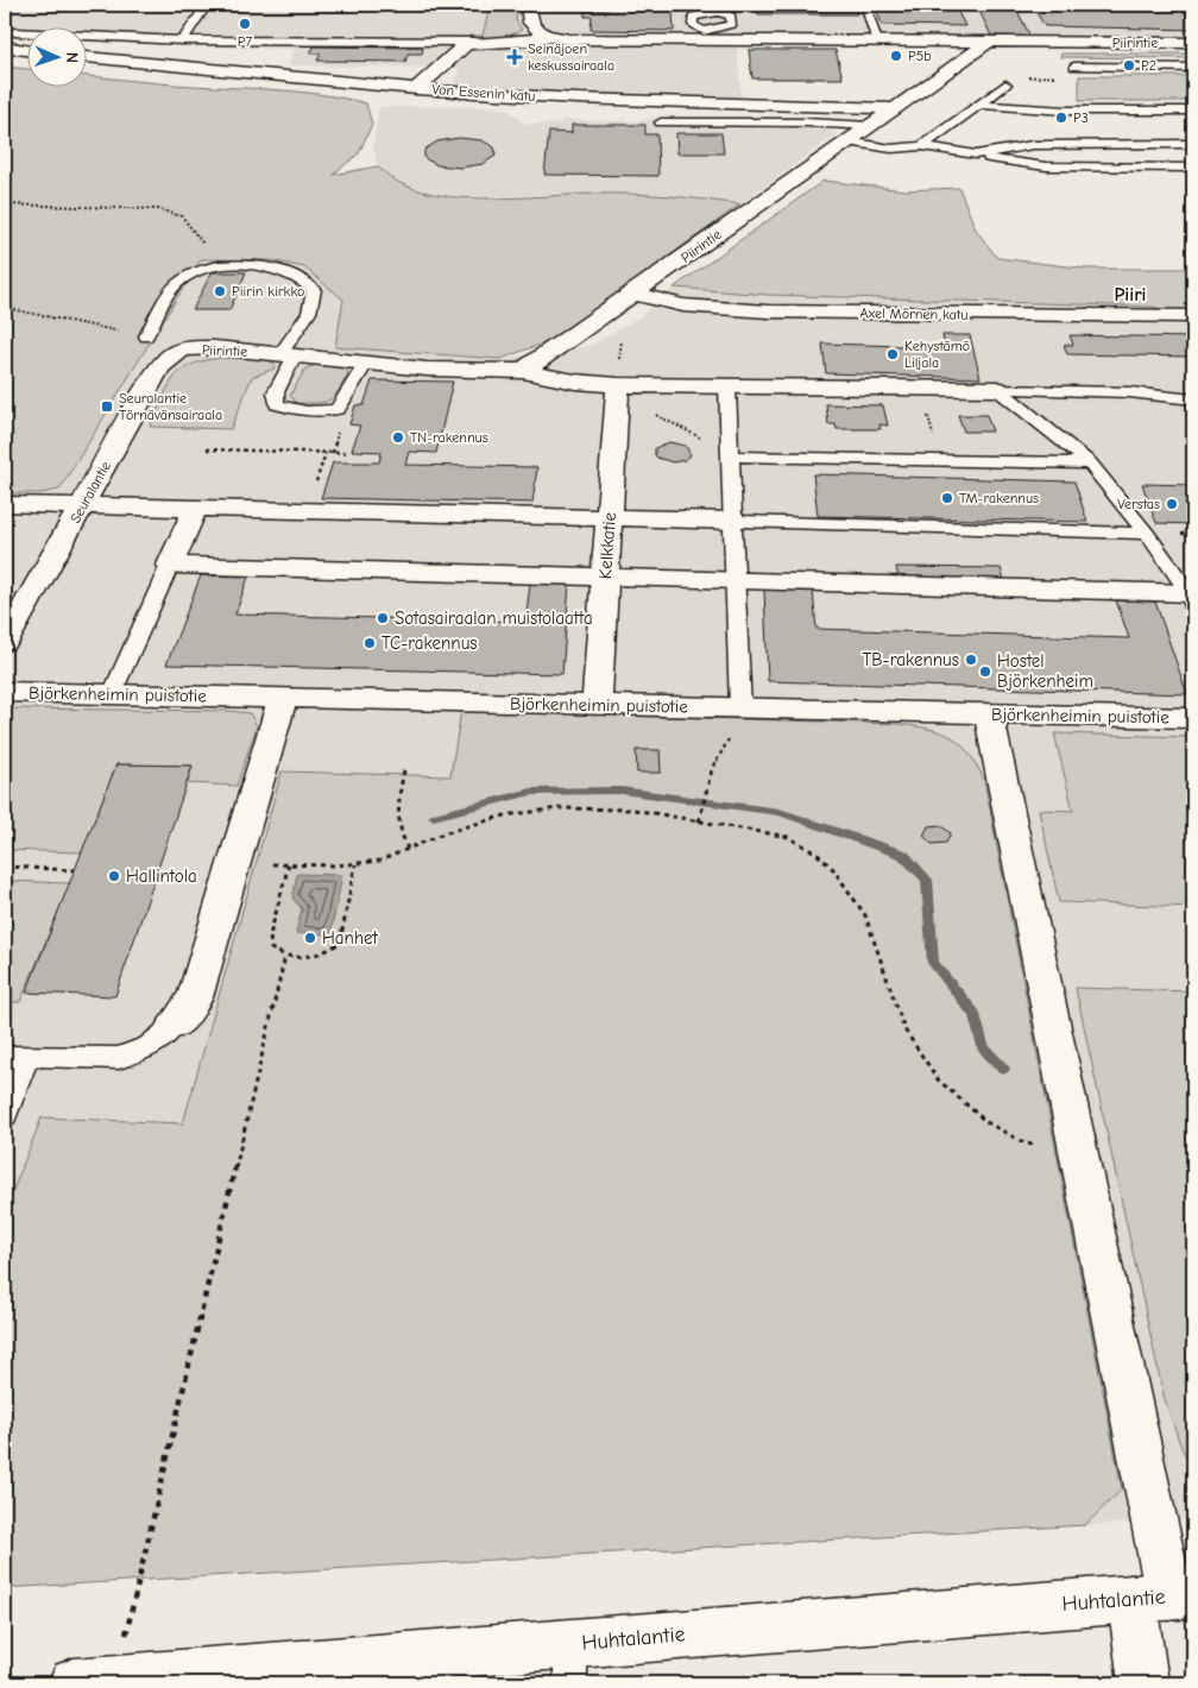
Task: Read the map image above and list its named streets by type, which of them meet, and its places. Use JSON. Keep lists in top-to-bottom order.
{
  "streets": {
    "street": [
      "Piirintie",
      "Von Essenin katu",
      "Axel Mörnen katu",
      "Seuralantie",
      "Kelkkatie",
      "Björkenheimin puistotie",
      "Huhtalantie"
    ]
  },
  "crossings": [
    ["Piirintie", "Von Essenin katu"],
    ["Piirintie", "Axel Mörnen katu"],
    ["Piirintie", "Seuralantie"],
    ["Kelkkatie", "Björkenheimin puistotie"]
  ],
  "districts": ["Piiri"],
  "places": {
    "other": [
      "P7",
      "P5b",
      "P2",
      "P3",
      "Piirin kirkko",
      "Kehystämö Liljala",
      "TN-rakennus",
      "TM-rakennus",
      "Verstas",
      "Sotasairaalan muistolaatta",
      "TC-rakennus",
      "TB-rakennus",
      "Hostel Björkenheim",
      "Hallintola",
      "Hanhet"
    ],
    "health": ["Seinäjoen keskussairaala"],
    "transit": ["Seuralantie Törnävänsairaala"]
  },
  "north": "right"
}
